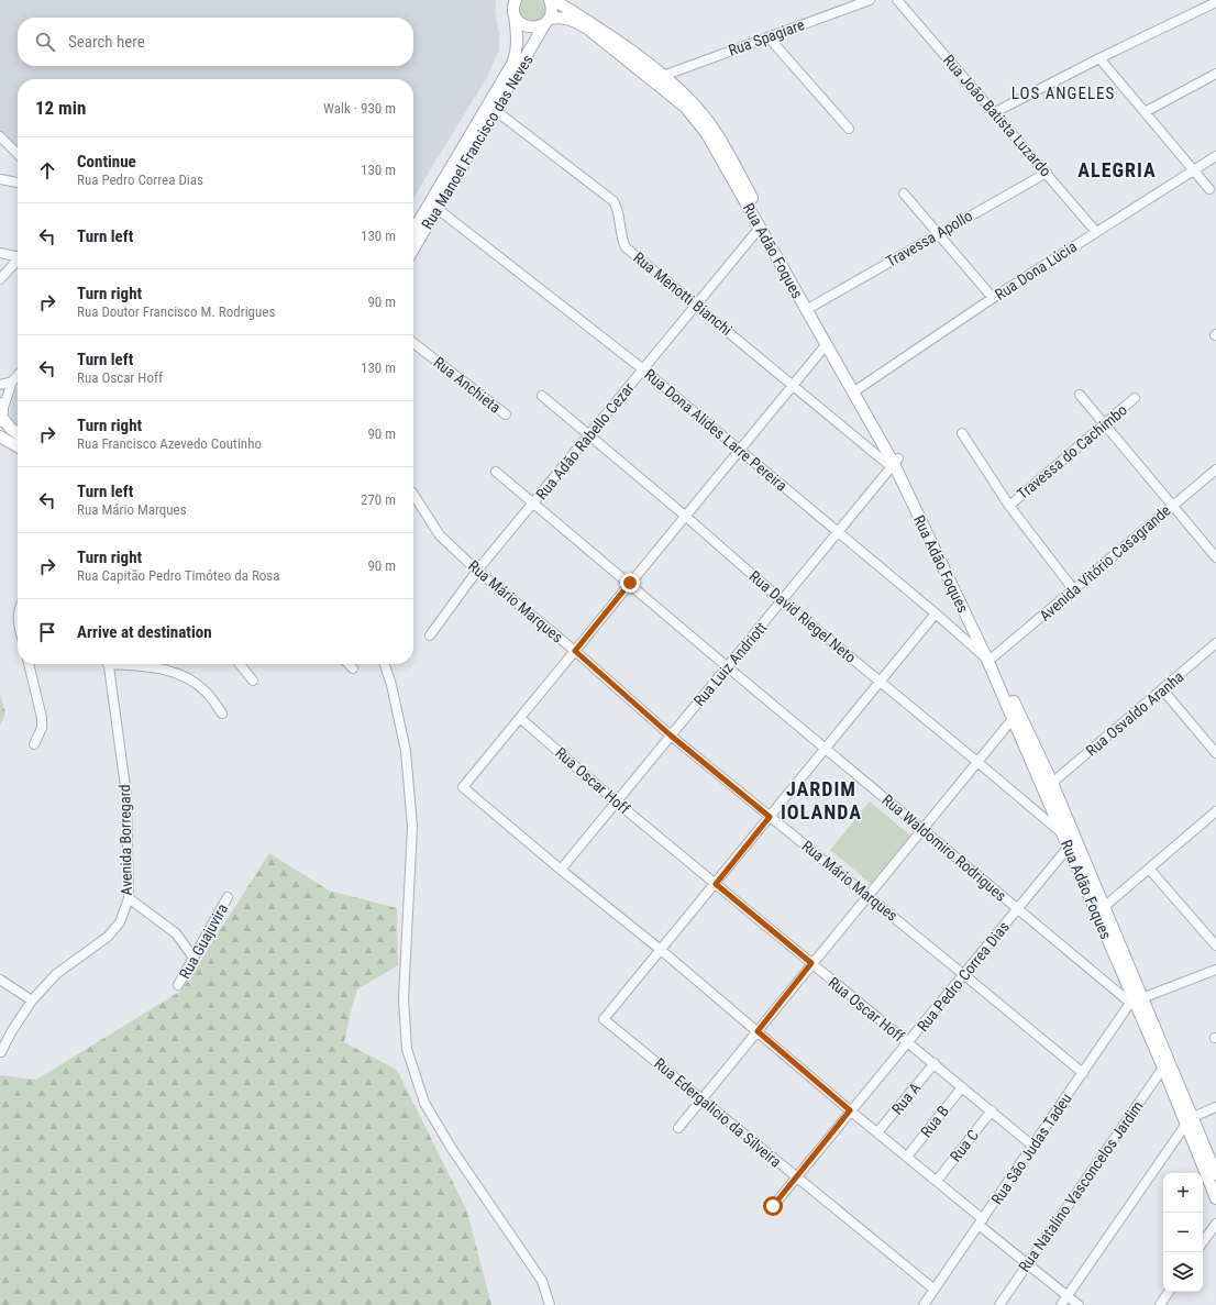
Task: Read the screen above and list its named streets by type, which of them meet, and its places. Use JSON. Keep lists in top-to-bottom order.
{
  "streets": {
    "main road": ["Rua Manoel Francisco das Neves", "Rua Adão Foques"],
    "street": [
      "Rua Spagiare",
      "Rua João Batista Luzardo",
      "Travessa Apollo",
      "Rua Dona Lúcia",
      "Rua Menotti Bianchi",
      "Rua Anchieta",
      "Rua Dona Alides Larre Pereira",
      "Rua Adão Rabello Cezar",
      "Travessa do Cachimbo",
      "Avenida Vitório Casagrande",
      "Rua Mário Marques",
      "Rua David Riegel Neto",
      "Rua Luiz Andriott",
      "Rua Osvaldo Aranha",
      "Rua Oscar Hoff",
      "Avenida Borregard",
      "Rua Waldomiro Rodrigues",
      "Rua Guajuvira",
      "Rua Pedro Correa Dias",
      "Rua A",
      "Rua Edergalicio da Silveira",
      "Rua B",
      "Rua C",
      "Rua São Judas Tadeu",
      "Rua Natalino Vasconcelos Jardim"
    ]
  },
  "crossings": [
    ["Rua Spagiare", "Rua Adão Foques"],
    ["Rua João Batista Luzardo", "Travessa Apollo"],
    ["Rua João Batista Luzardo", "Rua Dona Lúcia"],
    ["Rua Manoel Francisco das Neves", "Rua Adão Foques"],
    ["Rua Manoel Francisco das Neves", "Rua Menotti Bianchi"],
    ["Rua Manoel Francisco das Neves", "Rua Dona Alides Larre Pereira"],
    ["Travessa Apollo", "Rua Adão Foques"],
    ["Rua Adão Foques", "Rua Dona Lúcia"],
    ["Rua Adão Foques", "Rua Menotti Bianchi"],
    ["Rua Adão Foques", "Rua Dona Alides Larre Pereira"],
    ["Rua Adão Foques", "Rua Adão Rabello Cezar"],
    ["Rua Adão Foques", "Avenida Vitório Casagrande"],
    ["Rua Adão Foques", "Rua David Riegel Neto"],
    ["Rua Adão Foques", "Rua Luiz Andriott"],
    ["Rua Adão Foques", "Rua Osvaldo Aranha"],
    ["Rua Adão Foques", "Rua Waldomiro Rodrigues"],
    ["Rua Adão Foques", "Rua Pedro Correa Dias"],
    ["Rua Adão Foques", "Rua São Judas Tadeu"],
    ["Rua Adão Foques", "Rua Natalino Vasconcelos Jardim"],
    ["Rua Menotti Bianchi", "Rua Adão Rabello Cezar"],
    ["Rua Menotti Bianchi", "Rua Luiz Andriott"],
    ["Rua Dona Alides Larre Pereira", "Rua Adão Rabello Cezar"],
    ["Rua Dona Alides Larre Pereira", "Avenida Vitório Casagrande"],
    ["Rua Dona Alides Larre Pereira", "Rua Luiz Andriott"],
    ["Rua Adão Rabello Cezar", "Rua Mário Marques"],
    ["Rua Adão Rabello Cezar", "Rua David Riegel Neto"],
    ["Rua Adão Rabello Cezar", "Rua Waldomiro Rodrigues"],
    ["Rua Mário Marques", "Rua Luiz Andriott"],
    ["Rua Mário Marques", "Rua Pedro Correa Dias"],
    ["Rua Mário Marques", "Rua São Judas Tadeu"],
    ["Rua David Riegel Neto", "Rua Luiz Andriott"],
    ["Rua Luiz Andriott", "Rua Oscar Hoff"],
    ["Rua Luiz Andriott", "Rua Waldomiro Rodrigues"],
    ["Rua Oscar Hoff", "Rua Pedro Correa Dias"],
    ["Rua Oscar Hoff", "Rua A"],
    ["Rua Oscar Hoff", "Rua B"],
    ["Rua Oscar Hoff", "Rua C"],
    ["Rua Oscar Hoff", "Rua São Judas Tadeu"],
    ["Rua Waldomiro Rodrigues", "Rua Pedro Correa Dias"],
    ["Rua Waldomiro Rodrigues", "Rua São Judas Tadeu"],
    ["Rua Pedro Correa Dias", "Rua Edergalicio da Silveira"],
    ["Rua Edergalicio da Silveira", "Rua São Judas Tadeu"]
  ],
  "districts": ["LOS ANGELES", "ALEGRIA", "JARDIM IOLANDA"],
  "page": {
    "search": "Search here",
    "heading": ["12 min", "Walk · 930 m"],
    "list": [
      ["Continue", "Rua Pedro Correa Dias", "130 m"],
      ["Turn left", "130 m"],
      ["Turn right", "Rua Doutor Francisco M. Rodrigues", "90 m"],
      ["Turn left", "Rua Oscar Hoff", "130 m"],
      ["Turn right", "Rua Francisco Azevedo Coutinho", "90 m"],
      ["Turn left", "Rua Mário Marques", "270 m"],
      ["Turn right", "Rua Capitão Pedro Timóteo da Rosa", "90 m"],
      "Arrive at destination"
    ],
    "map_buttons": ["+", "−"]
  }
}
